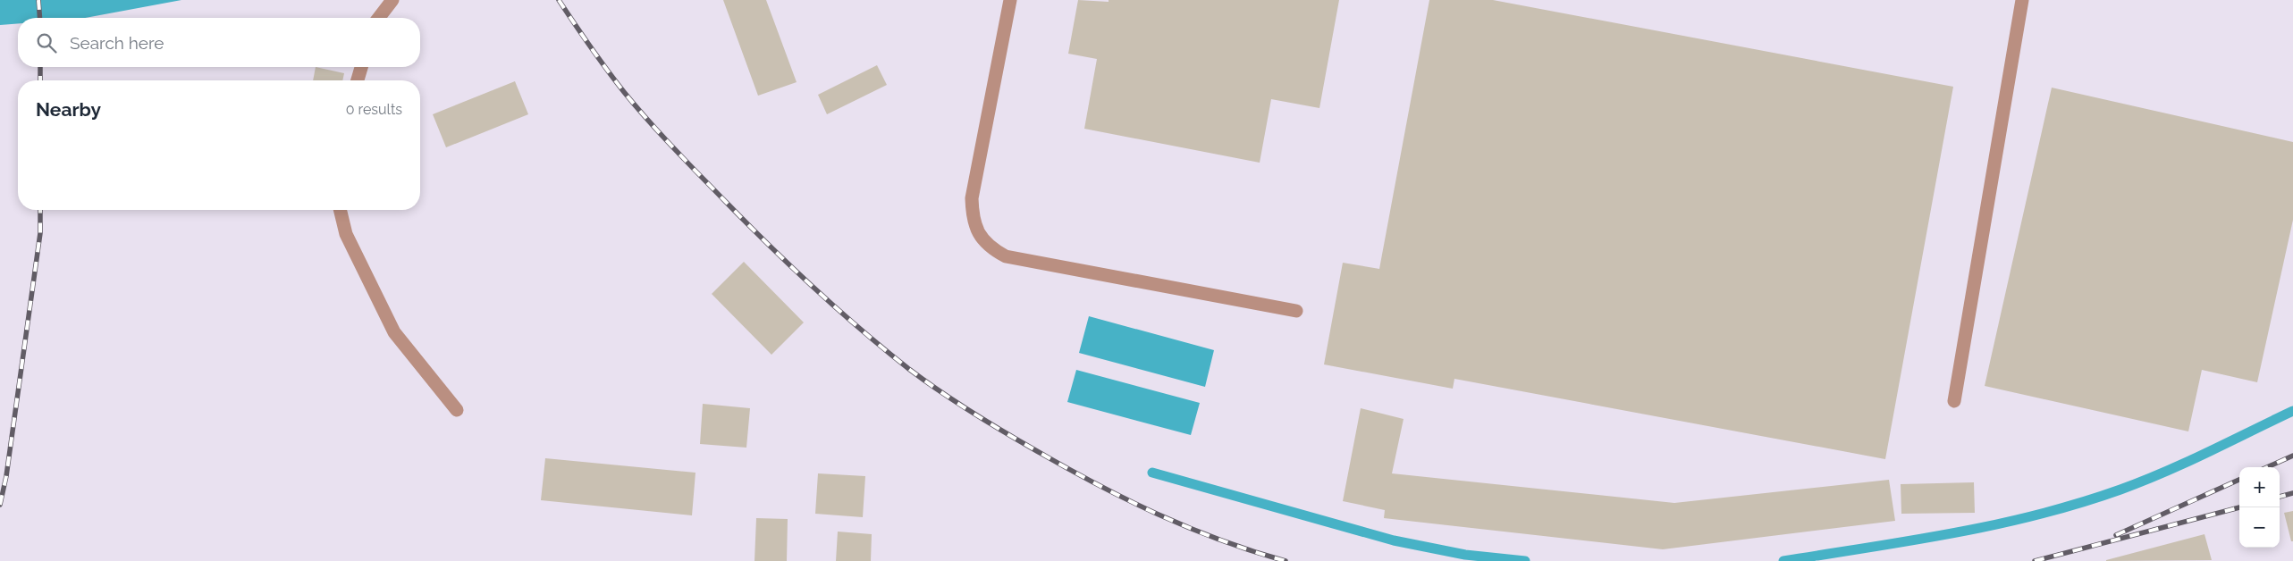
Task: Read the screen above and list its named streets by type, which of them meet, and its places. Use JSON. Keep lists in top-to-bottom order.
{
  "page": {
    "search": "Search here",
    "heading": ["Nearby", "0 results"],
    "map_buttons": ["+", "−"]
  }
}
